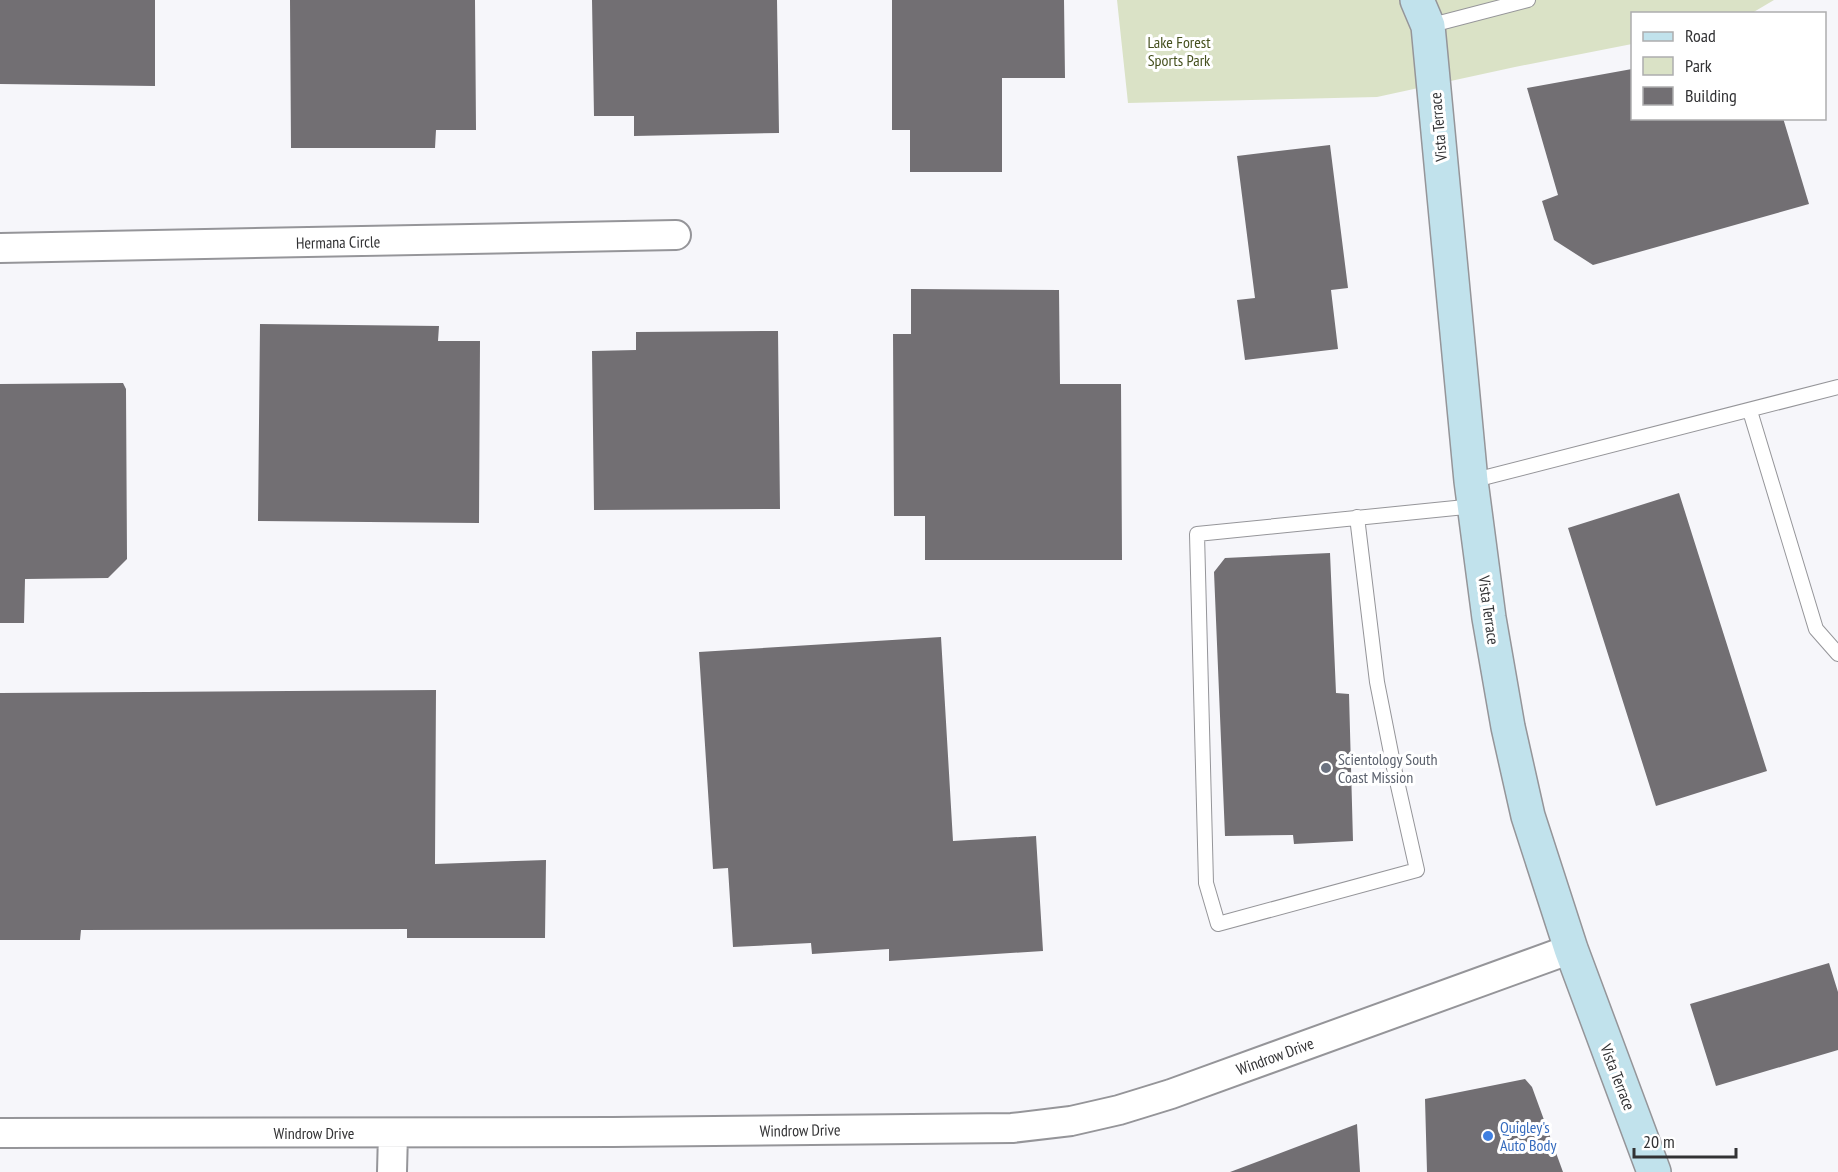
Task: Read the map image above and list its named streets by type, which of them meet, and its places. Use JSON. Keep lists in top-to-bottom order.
{
  "streets": {
    "street": ["Vista Terrace", "Hermana Circle", "Windrow Drive"]
  },
  "crossings": [
    ["Vista Terrace", "Windrow Drive"]
  ],
  "parks": ["Lake Forest Sports Park"],
  "places": ["Scientology South Coast Mission", "Quigley's Auto Body"],
  "legend": ["Road", "Park", "Building"],
  "scale_bar": "20 m"
}
